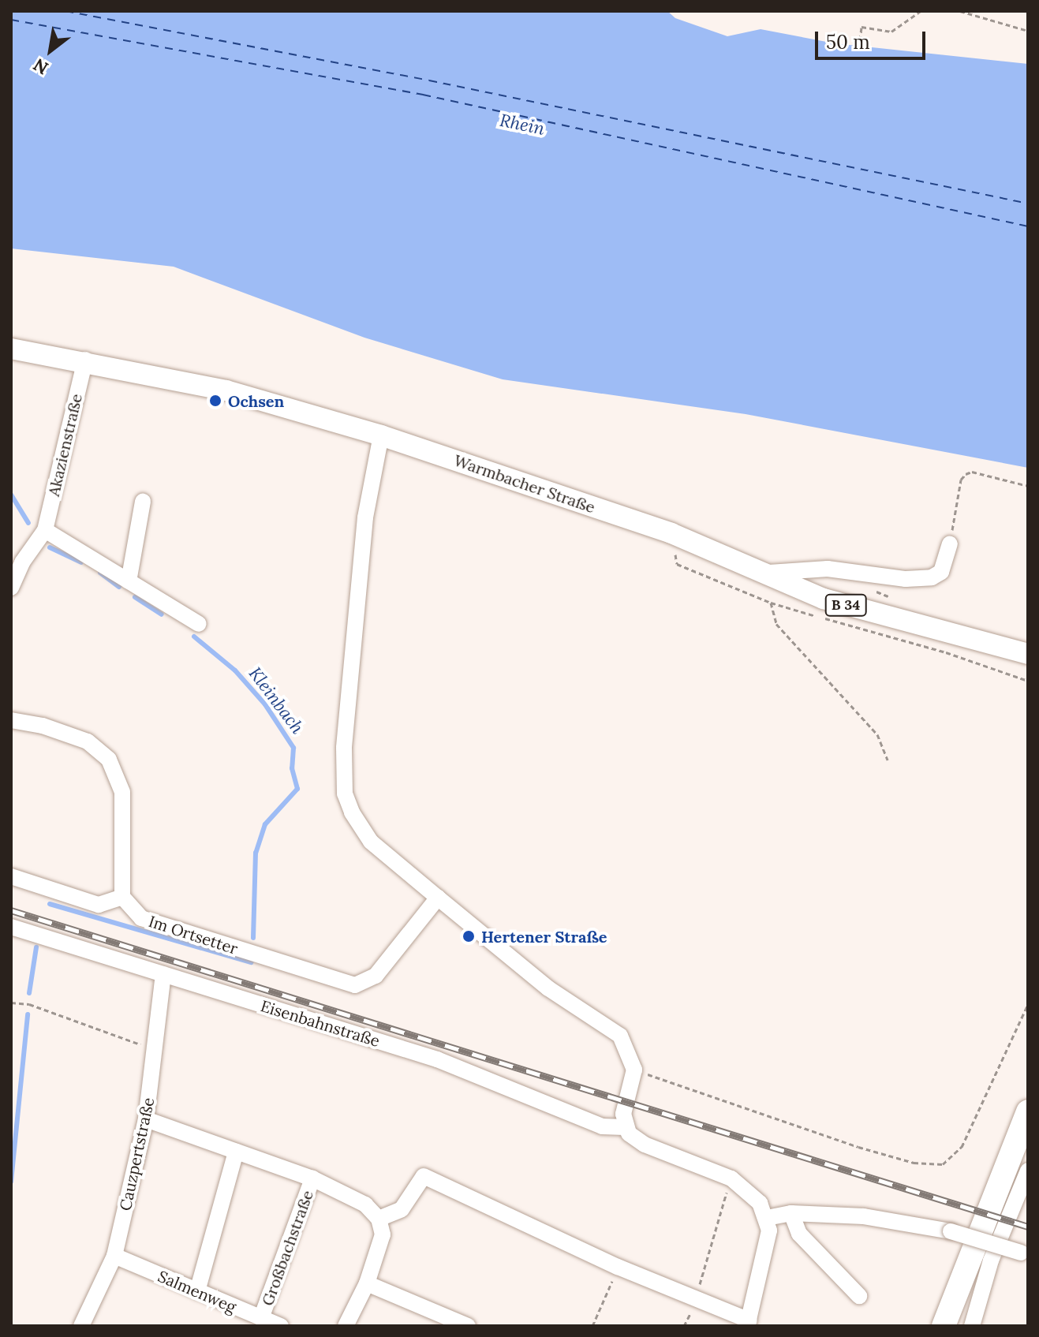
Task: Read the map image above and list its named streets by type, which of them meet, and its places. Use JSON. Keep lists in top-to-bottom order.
{
  "streets": {
    "main road": ["Warmbacher Straße", "B 34"],
    "street": [
      "Akazienstraße",
      "Im Ortsetter",
      "Eisenbahnstraße",
      "Cauzpertstraße",
      "Großbachstraße",
      "Salmenweg"
    ]
  },
  "crossings": [
    ["Akazienstraße", "Warmbacher Straße"],
    ["Eisenbahnstraße", "Cauzpertstraße"],
    ["Cauzpertstraße", "Großbachstraße"],
    ["Cauzpertstraße", "Salmenweg"],
    ["Großbachstraße", "Salmenweg"]
  ],
  "water": ["Rhein", "Kleinbach"],
  "places": ["Ochsen", "Hertener Straße"],
  "scale_bar": "50 m",
  "north": "bottom left"
}
